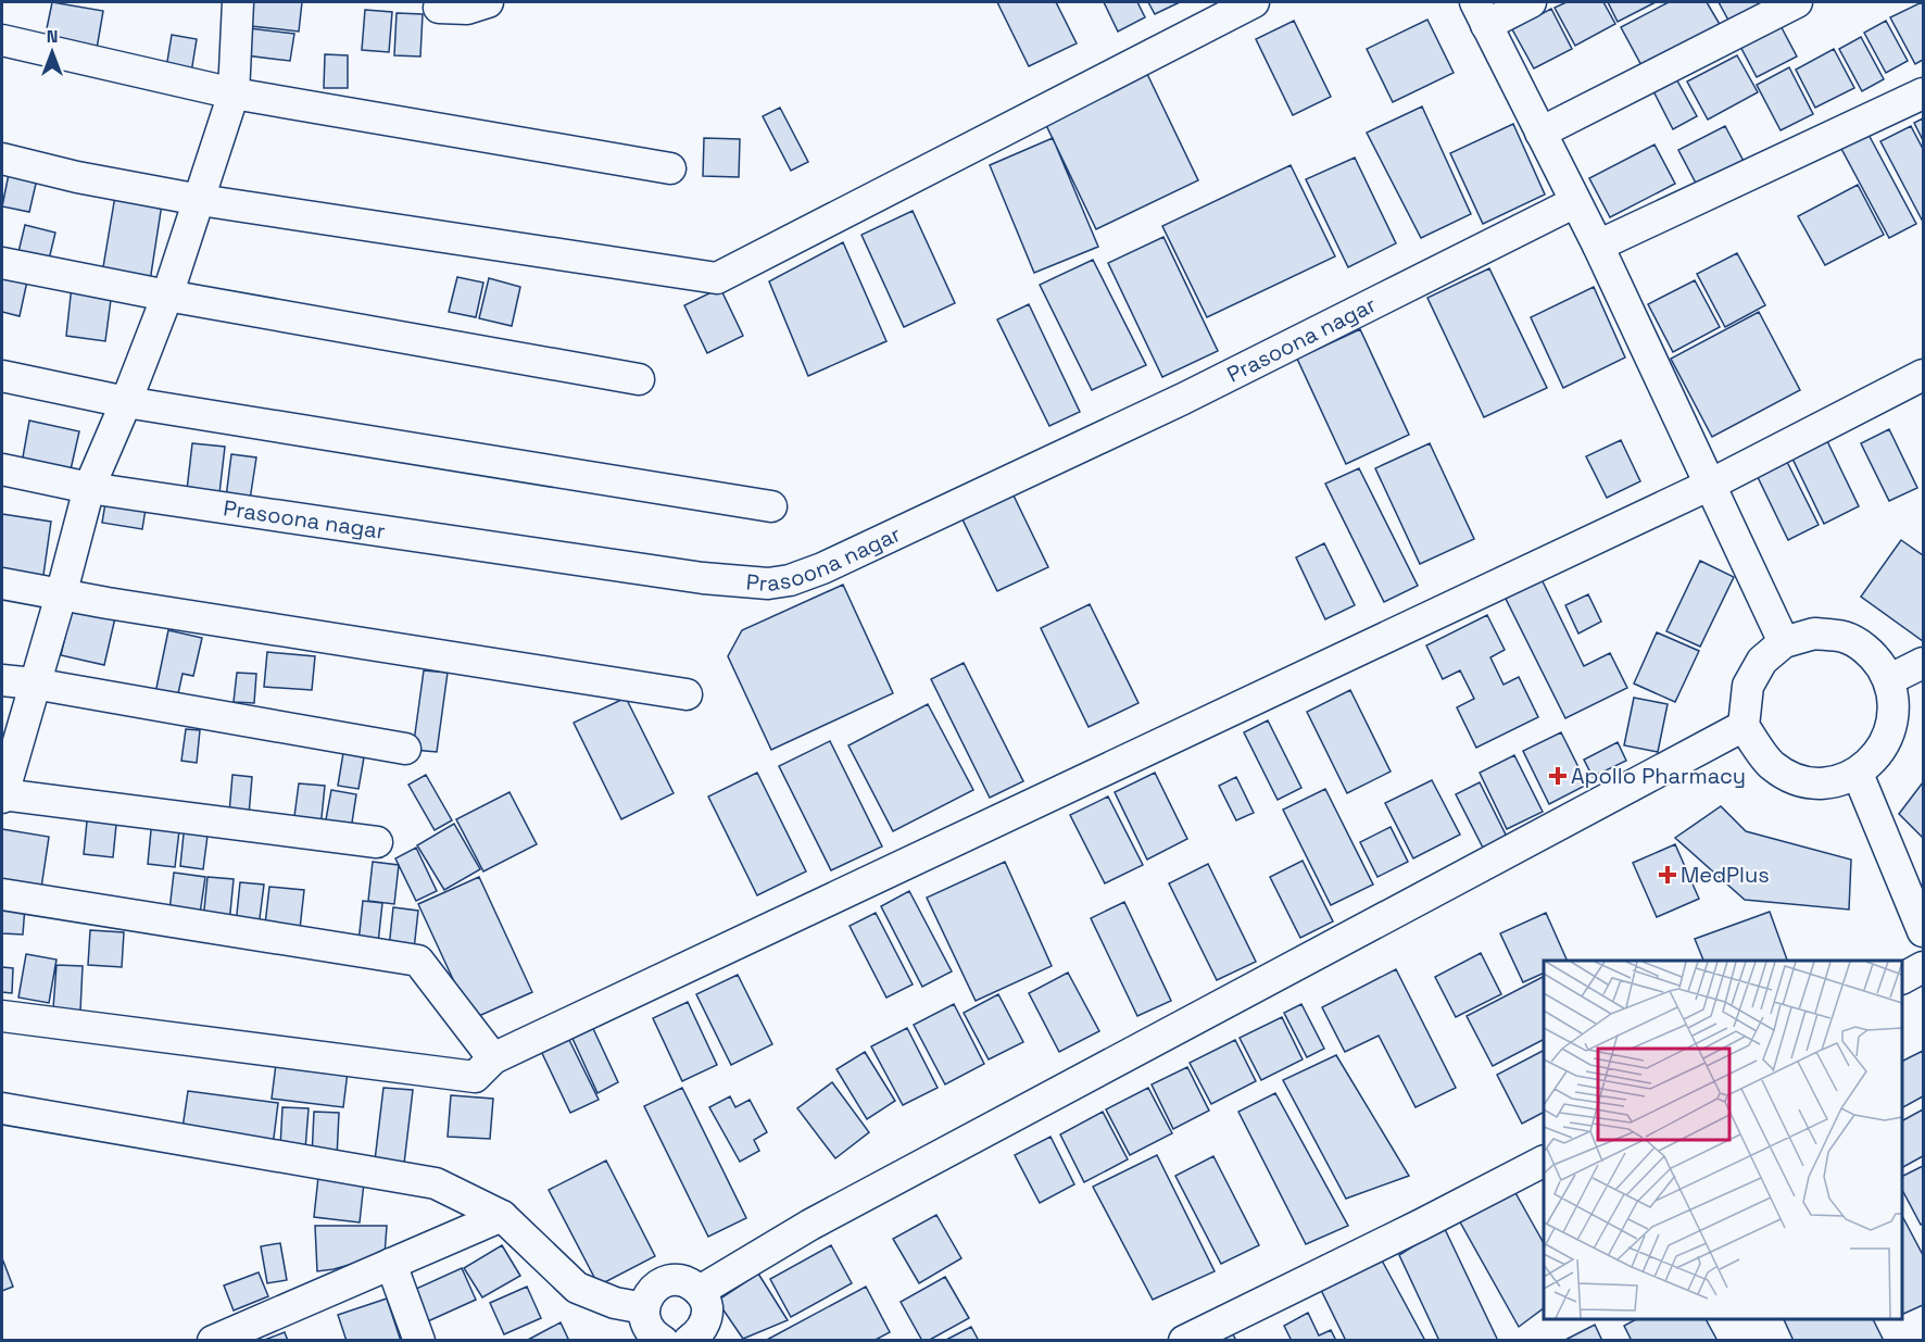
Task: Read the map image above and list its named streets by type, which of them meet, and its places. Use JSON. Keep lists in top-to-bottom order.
{
  "streets": {
    "street": ["Prasoona nagar"]
  },
  "places": {
    "health": ["Apollo Pharmacy", "MedPlus"]
  },
  "north": "top"
}
